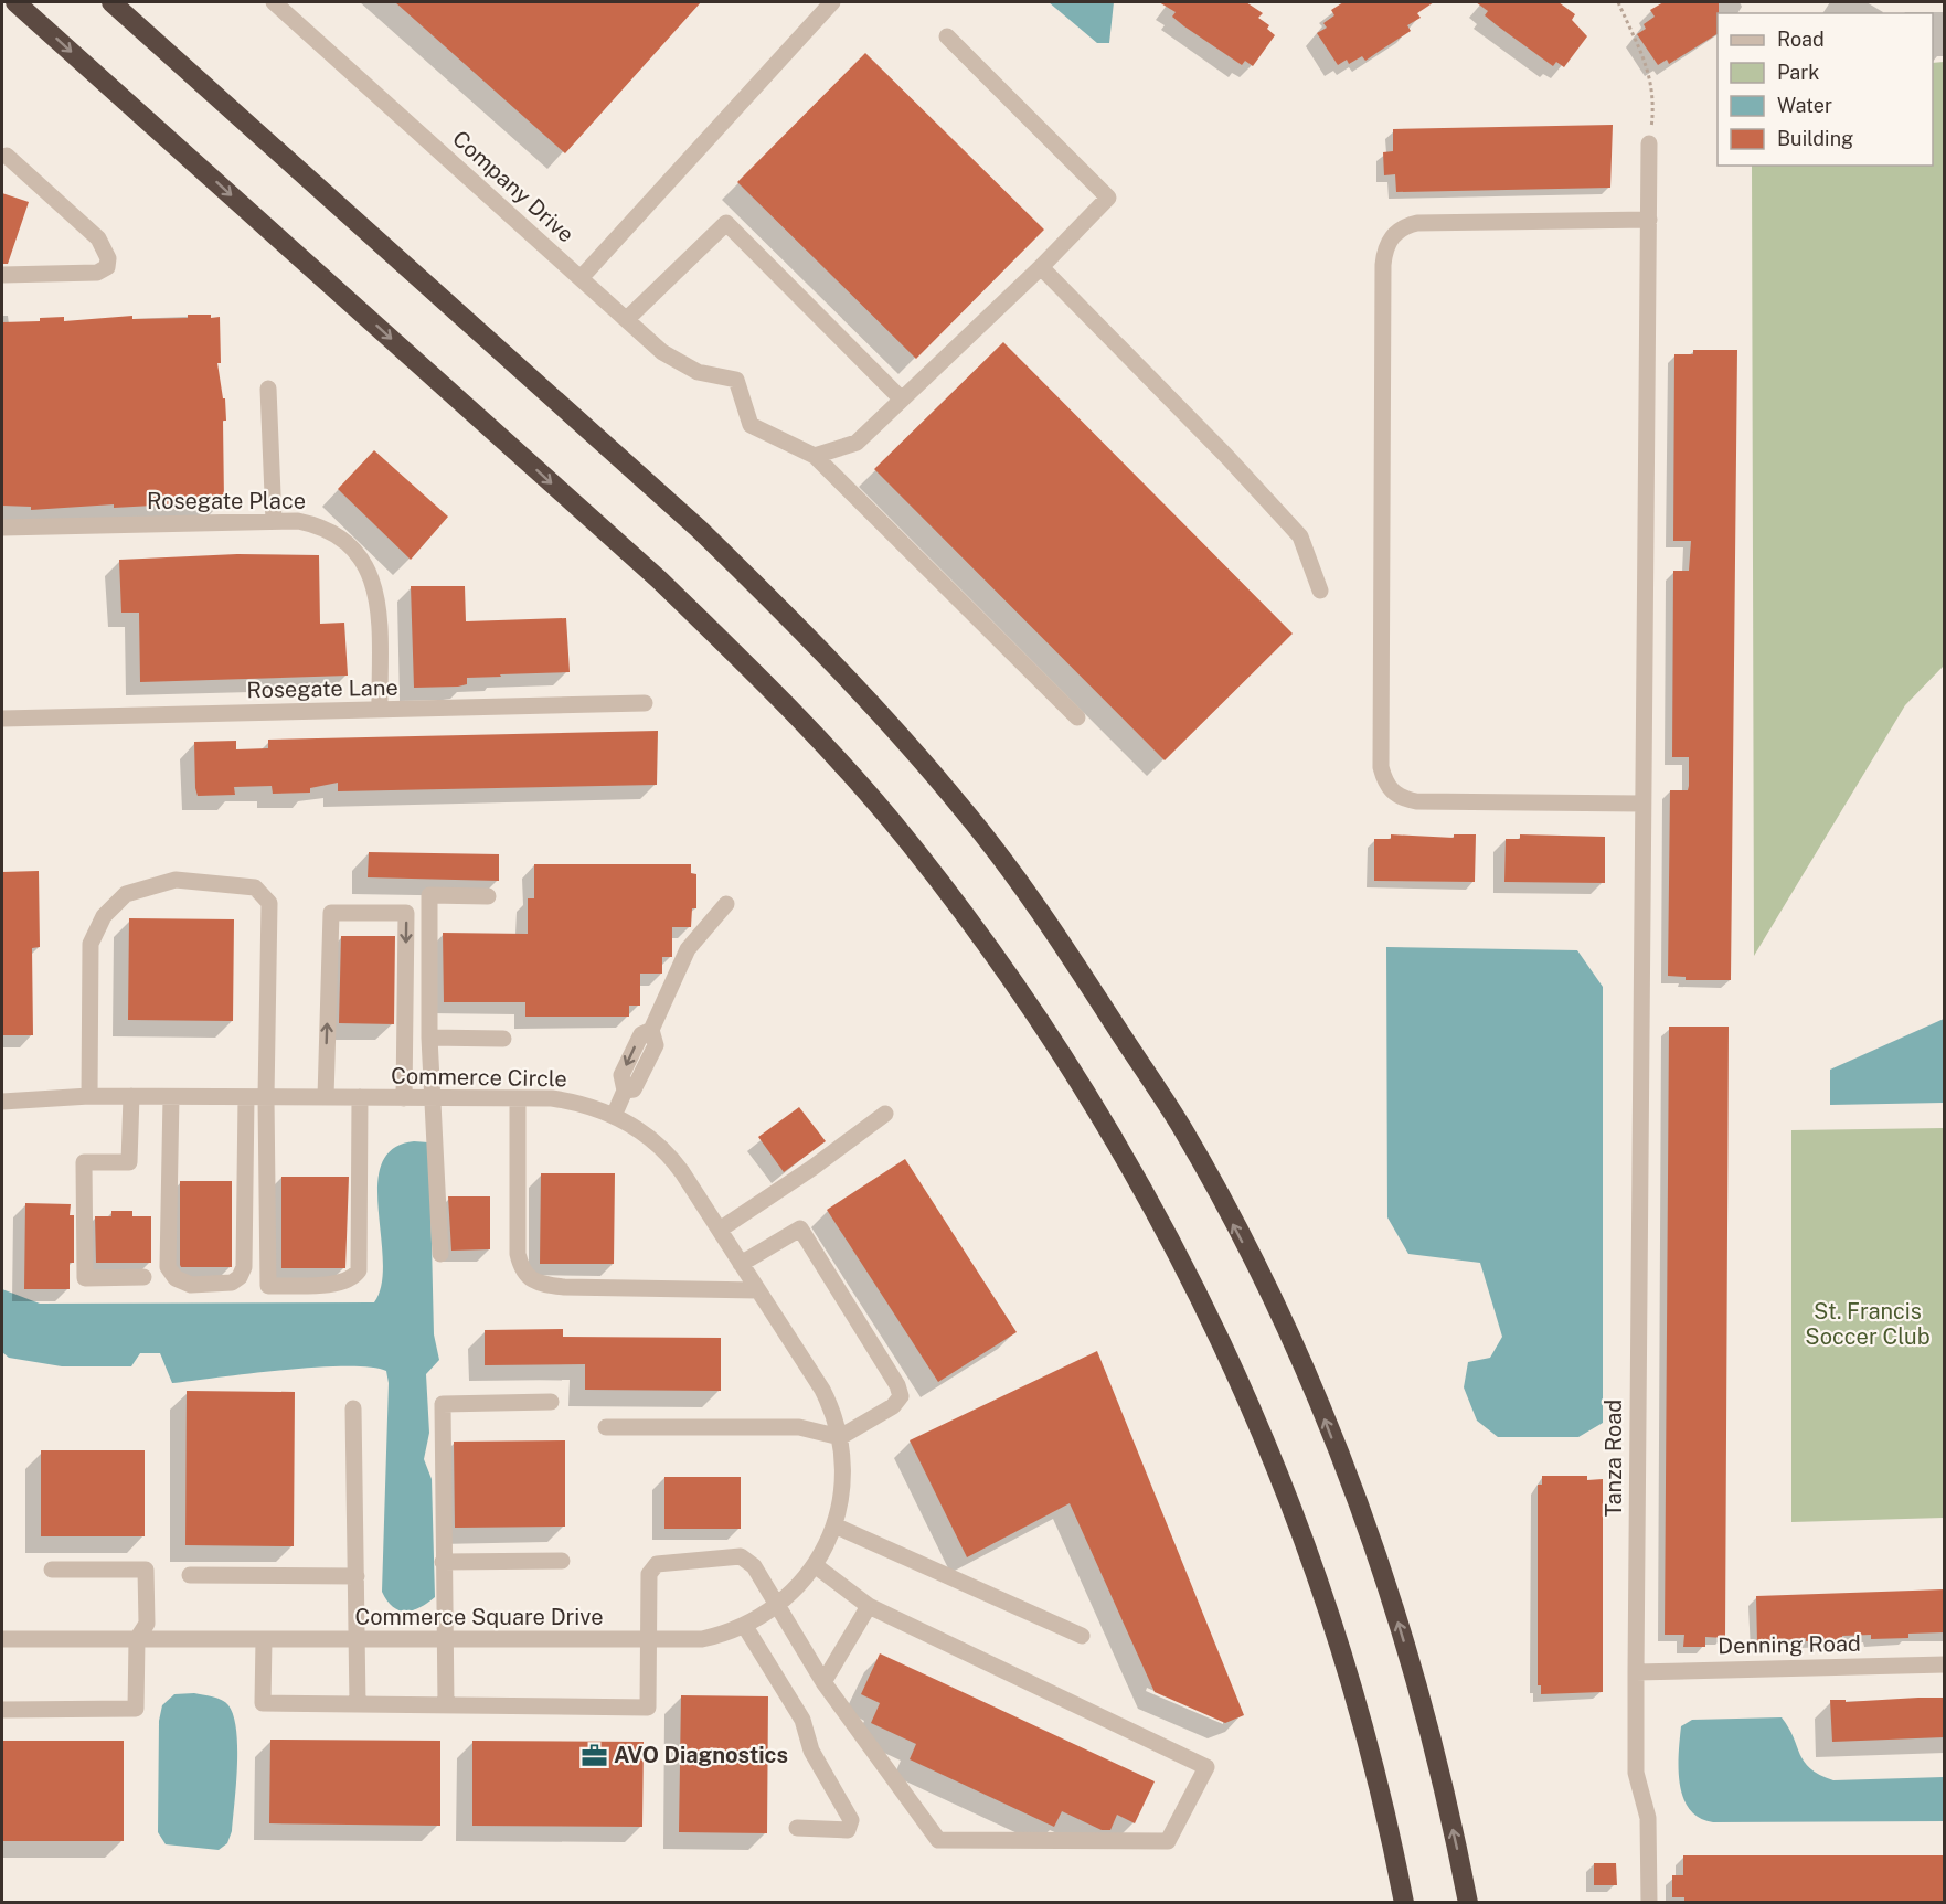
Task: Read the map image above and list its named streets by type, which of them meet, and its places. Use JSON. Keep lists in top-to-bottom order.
{
  "streets": {
    "street": [
      "Company Drive",
      "Rosegate Place",
      "Rosegate Lane",
      "Commerce Circle",
      "Tanza Road",
      "Commerce Square Drive",
      "Denning Road"
    ]
  },
  "crossings": [
    ["Rosegate Place", "Rosegate Lane"],
    ["Commerce Circle", "Commerce Square Drive"],
    ["Tanza Road", "Denning Road"]
  ],
  "parks": ["St. Francis Soccer Club"],
  "places": {
    "office": ["AVO Diagnostics"]
  },
  "legend": [
    "Road",
    "Park",
    "Water",
    "Building"
  ]
}
